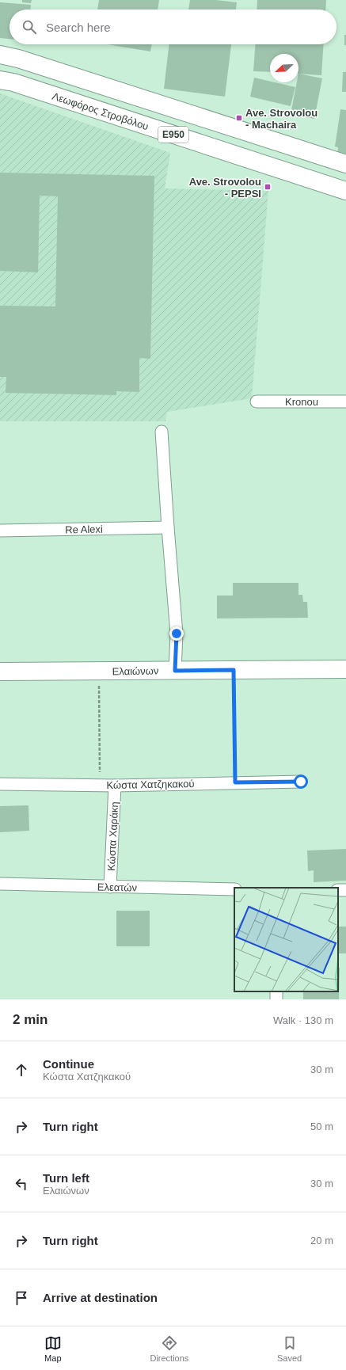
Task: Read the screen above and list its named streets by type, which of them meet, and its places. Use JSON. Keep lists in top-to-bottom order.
{
  "streets": {
    "main road": ["Λεωφόρος Στροβόλου", "E950", "Ελαιώνων"],
    "street": [
      "Kronou",
      "Re Alexi",
      "Κώστα Χατζηκακού",
      "Κώστα Χαράκη",
      "Ελεατών"
    ]
  },
  "crossings": [
    ["Κώστα Χατζηκακού", "Κώστα Χαράκη"],
    ["Κώστα Χαράκη", "Ελεατών"]
  ],
  "places": {
    "transit": ["Ave. Strovolou - Machaira", "Ave. Strovolou - PEPSI"]
  },
  "north": "bottom left",
  "page": {
    "search": "Search here",
    "heading": ["2 min", "Walk · 130 m"],
    "list": [
      ["Continue", "Κώστα Χατζηκακού", "30 m"],
      ["Turn right", "50 m"],
      ["Turn left", "Ελαιώνων", "30 m"],
      ["Turn right", "20 m"],
      "Arrive at destination"
    ],
    "nav": ["Map", "Directions", "Saved"]
  }
}
